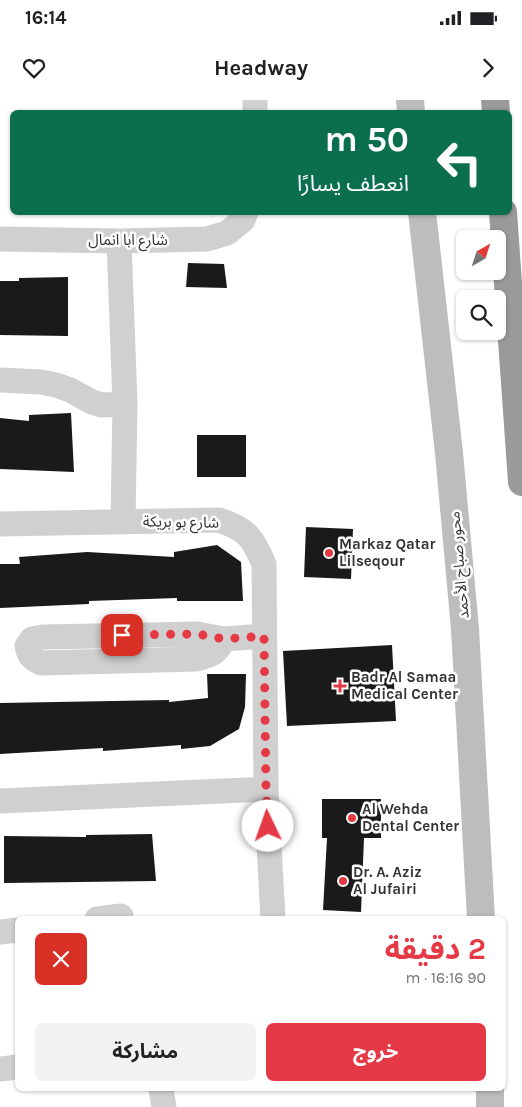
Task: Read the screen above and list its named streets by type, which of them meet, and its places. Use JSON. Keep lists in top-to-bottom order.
{
  "streets": {
    "street": ["شارع ابا انمال", "شارع بو بريكة", "محور صباح الأحمد"]
  },
  "crossings": [
    ["شارع ابا انمال", "شارع بو بريكة"]
  ],
  "places": {
    "other": ["Markaz Qatar Lilseqour", "Al Wehda Dental Center", "Dr. A. Aziz Al Jufairi"],
    "health": ["Badr Al Samaa Medical Center"]
  },
  "north": "top right",
  "page": {
    "status": "16:14",
    "header": "Headway",
    "turn": ["50 m", "انعطف يسارًا"],
    "heading": ["2 دقيقة", "90 m · 16:16"],
    "buttons": ["خروج", "مشاركة"]
  }
}
